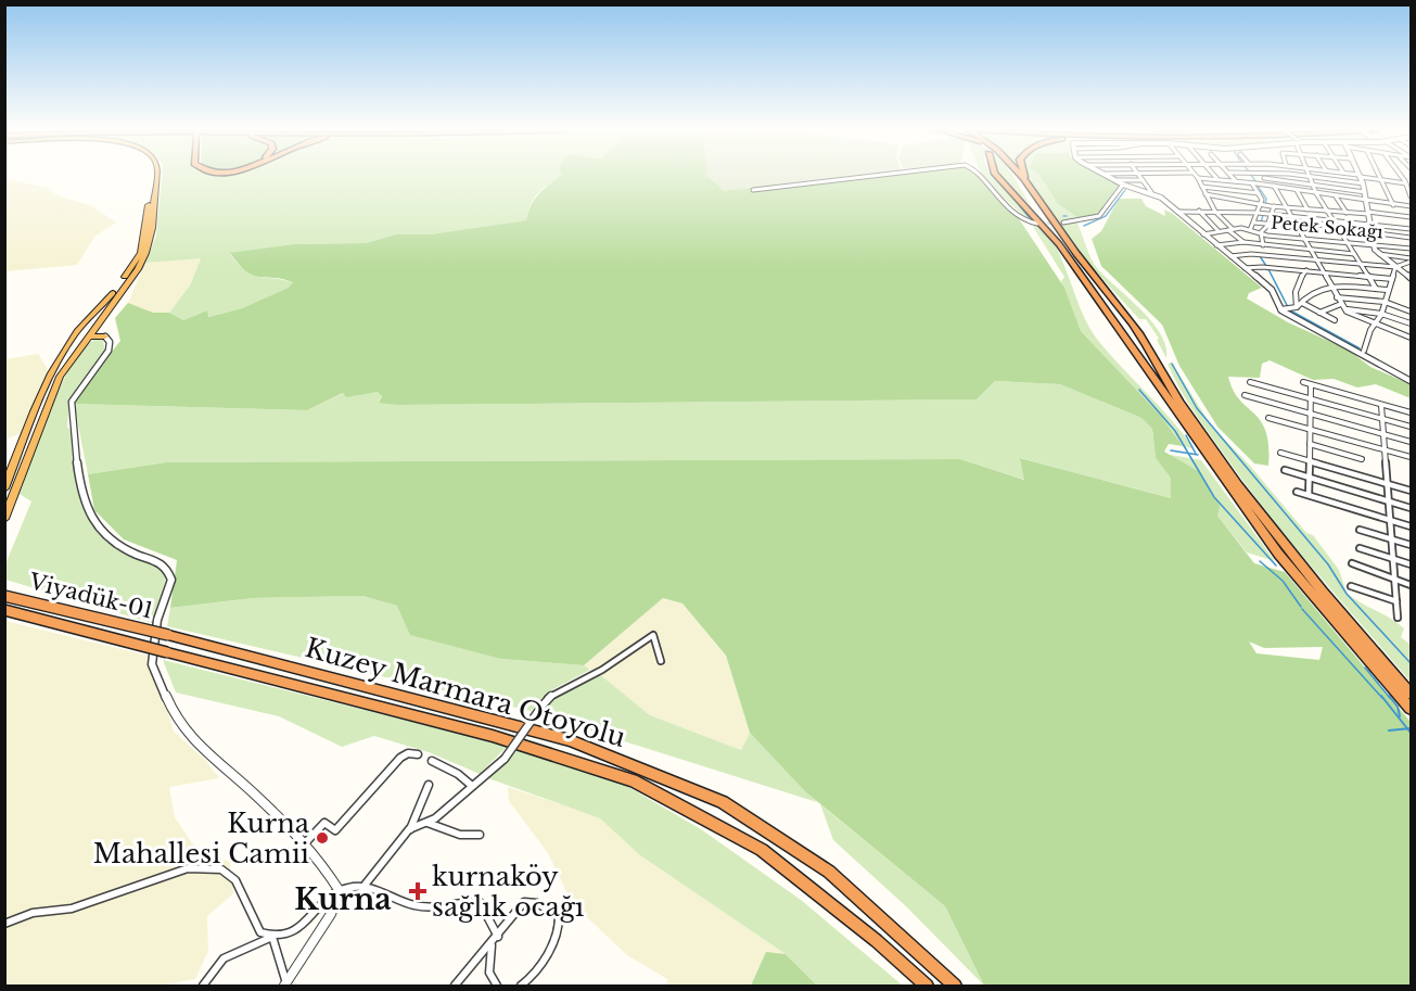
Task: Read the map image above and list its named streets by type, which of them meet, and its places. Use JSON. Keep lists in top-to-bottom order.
{
  "streets": {
    "highway": ["Viyadük-01", "Kuzey Marmara Otoyolu"],
    "street": ["Petek Sokağı"]
  },
  "crossings": [
    ["Viyadük-01", "Kuzey Marmara Otoyolu"]
  ],
  "districts": ["Kurna"],
  "places": {
    "other": ["Kurna Mahallesi Camii"],
    "health": ["kurnaköy sağlık ocağı"]
  }
}
